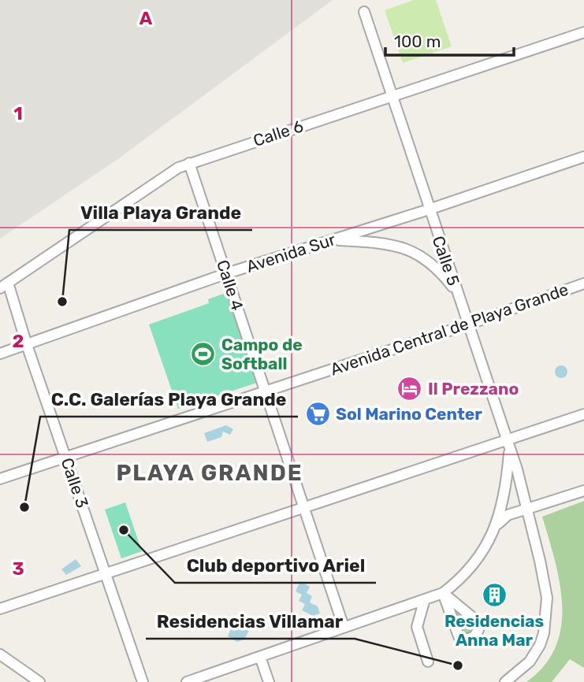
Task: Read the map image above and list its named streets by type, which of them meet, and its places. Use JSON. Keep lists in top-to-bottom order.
{
  "streets": {
    "street": [
      "Calle 6",
      "Avenida Sur",
      "Calle 5",
      "Calle 4",
      "Avenida Central de Playa Grande",
      "Calle 3"
    ]
  },
  "crossings": [
    ["Calle 6", "Calle 5"],
    ["Calle 6", "Calle 4"],
    ["Calle 6", "Calle 3"],
    ["Avenida Sur", "Calle 5"],
    ["Avenida Sur", "Calle 4"],
    ["Avenida Sur", "Calle 3"],
    ["Calle 5", "Avenida Central de Playa Grande"],
    ["Calle 4", "Avenida Central de Playa Grande"],
    ["Avenida Central de Playa Grande", "Calle 3"]
  ],
  "districts": ["PLAYA GRANDE"],
  "places": {
    "other": [
      "Villa Playa Grande",
      "C.C. Galerías Playa Grande",
      "Club deportivo Ariel",
      "Residencias Villamar"
    ],
    "sports": ["Campo de Softball"],
    "hotel": ["Il Prezzano"],
    "supermarket": ["Sol Marino Center"],
    "building": ["Residencias Anna Mar"]
  },
  "scale_bar": "100 m",
  "grid": {
    "columns": ["A"],
    "rows": ["1", "2", "3"]
  }
}
